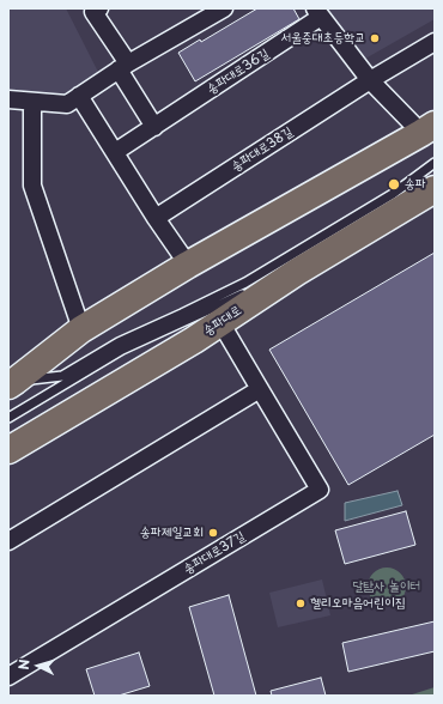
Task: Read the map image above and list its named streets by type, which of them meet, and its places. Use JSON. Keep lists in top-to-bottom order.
{
  "streets": {
    "main road": ["송파대로"],
    "street": ["송파대로36길", "송파대로38길", "송파대로37길"]
  },
  "crossings": [
    ["송파대로36길", "송파대로38길"],
    ["송파대로", "송파대로37길"]
  ],
  "parks": ["달탐사 놀이터"],
  "places": [
    "서울중대초등학교",
    "송파",
    "송파제일교회",
    "헬리오마음어린이집"
  ],
  "north": "left"
}
